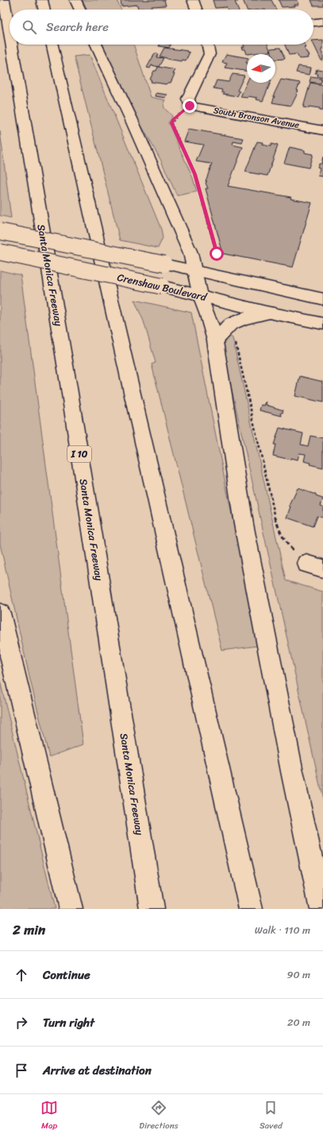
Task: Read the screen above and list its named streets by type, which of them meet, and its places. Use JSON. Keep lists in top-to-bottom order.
{
  "streets": {
    "main road": [
      "South Bronson Avenue",
      "Santa Monica Freeway",
      "Crenshaw Boulevard",
      "I 10"
    ]
  },
  "north": "left",
  "page": {
    "search": "Search here",
    "heading": ["2 min", "Walk · 110 m"],
    "list": [
      ["Continue", "90 m"],
      ["Turn right", "20 m"],
      "Arrive at destination"
    ],
    "nav": ["Map", "Directions", "Saved"]
  }
}
